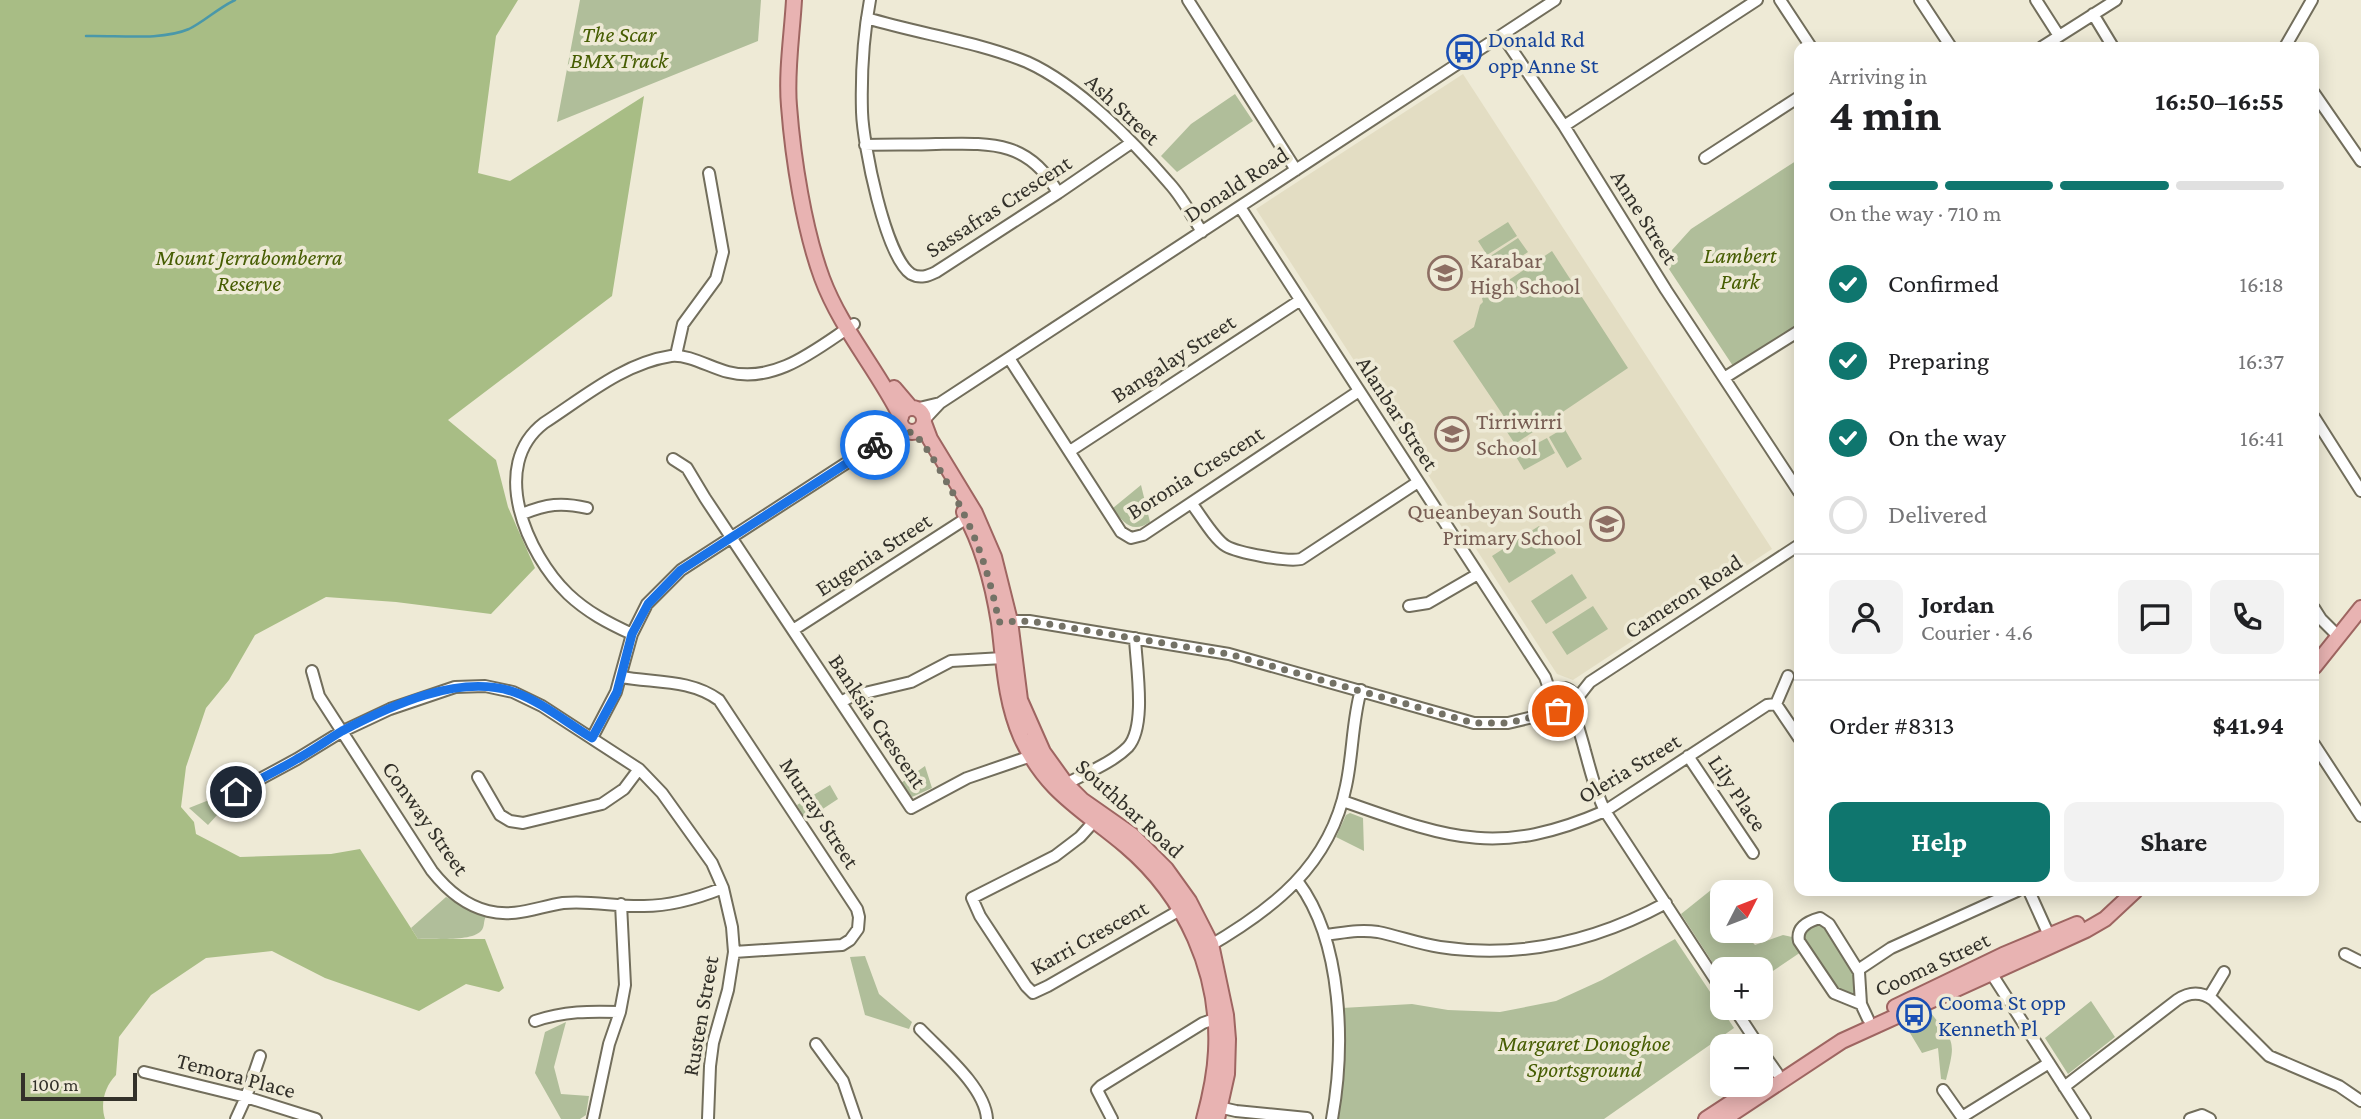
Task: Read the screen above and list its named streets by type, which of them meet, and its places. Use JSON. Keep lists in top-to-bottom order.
{
  "streets": {
    "main road": ["Southbar Road", "Cooma Street"],
    "street": [
      "Ash Street",
      "Donald Road",
      "Sassafras Crescent",
      "Anne Street",
      "Bangalay Street",
      "Alanbar Street",
      "Boronia Crescent",
      "Eugenia Street",
      "Cameron Road",
      "Banksia Crescent",
      "Oleria Street",
      "Lily Place",
      "Murray Street",
      "Conway Street",
      "Karri Crescent",
      "Rusten Street",
      "Temora Place"
    ]
  },
  "crossings": [
    ["Ash Street", "Donald Road"],
    ["Ash Street", "Sassafras Crescent"],
    ["Donald Road", "Anne Street"],
    ["Donald Road", "Alanbar Street"],
    ["Donald Road", "Boronia Crescent"],
    ["Donald Road", "Banksia Crescent"],
    ["Donald Road", "Southbar Road"],
    ["Donald Road", "Murray Street"],
    ["Donald Road", "Rusten Street"],
    ["Bangalay Street", "Alanbar Street"],
    ["Bangalay Street", "Boronia Crescent"],
    ["Alanbar Street", "Boronia Crescent"],
    ["Alanbar Street", "Cameron Road"],
    ["Eugenia Street", "Banksia Crescent"],
    ["Eugenia Street", "Southbar Road"],
    ["Banksia Crescent", "Southbar Road"],
    ["Oleria Street", "Lily Place"],
    ["Southbar Road", "Karri Crescent"],
    ["Murray Street", "Rusten Street"],
    ["Conway Street", "Rusten Street"]
  ],
  "parks": [
    "The Scar BMX Track",
    "Lambert Park",
    "Mount Jerrabomberra Reserve",
    "Margaret Donoghoe Sportsground"
  ],
  "places": {
    "bus stop": ["Donald Rd opp Anne St", "Cooma St opp Kenneth Pl"],
    "school or university": ["Karabar High School", "Tirriwirri School", "Queanbeyan South Primary School"]
  },
  "scale_bar": "100 m",
  "north": "top right",
  "page": {
    "heading": ["4 min", "Arriving in", "16:50–16:55"],
    "panel": [
      "Jordan",
      "Courier · 4.6",
      "Order #8313",
      "$41.94"
    ],
    "bar": "On the way · 710 m",
    "list": [
      ["Confirmed", "16:18"],
      ["Preparing", "16:37"],
      ["On the way", "16:41"],
      "Delivered"
    ],
    "buttons": ["Help", "Share"],
    "map_buttons": ["+", "−"],
    "scale": "100 m"
  }
}
